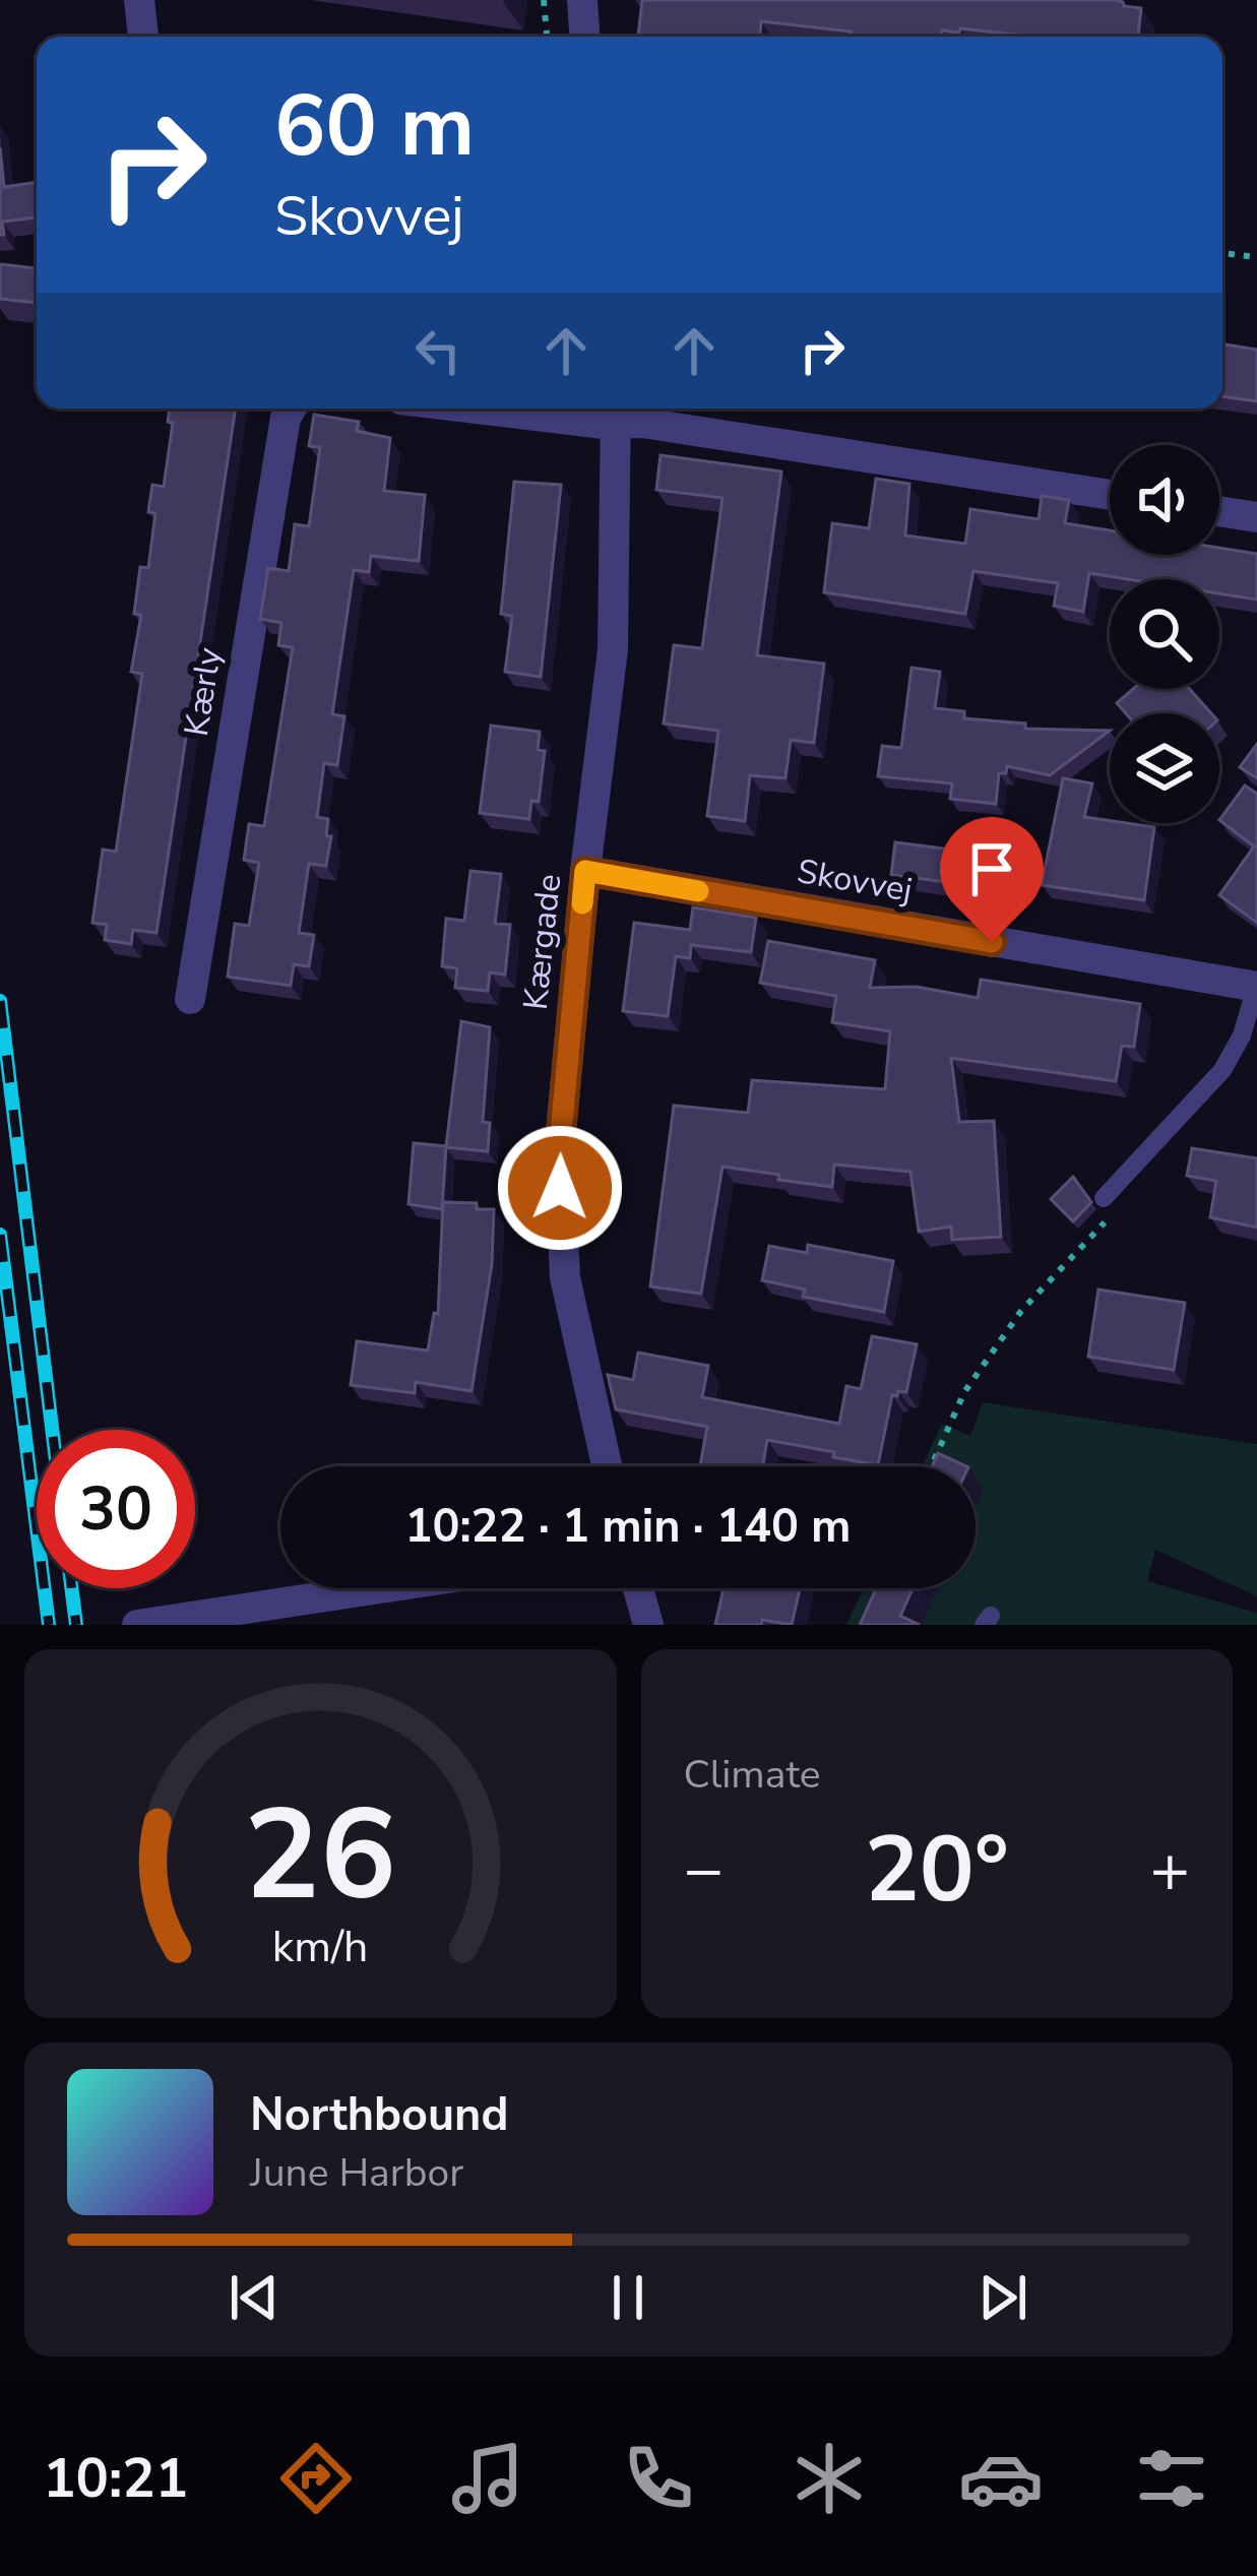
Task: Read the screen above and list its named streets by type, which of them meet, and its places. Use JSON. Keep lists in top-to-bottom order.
{
  "streets": {
    "street": ["Kærly", "Skovvej", "Kærgade"]
  },
  "crossings": [
    ["Skovvej", "Kærgade"]
  ],
  "page": {
    "turn": ["60 m", "Skovvej"],
    "limit": "30",
    "trip": "10:22 · 1 min · 140 m",
    "tile": "Climate",
    "heat": ["−", "20°", "+"],
    "song": ["Northbound", "June Harbor"],
    "tabs": "10:21",
    "gauge": ["26", "km/h"]
  }
}
